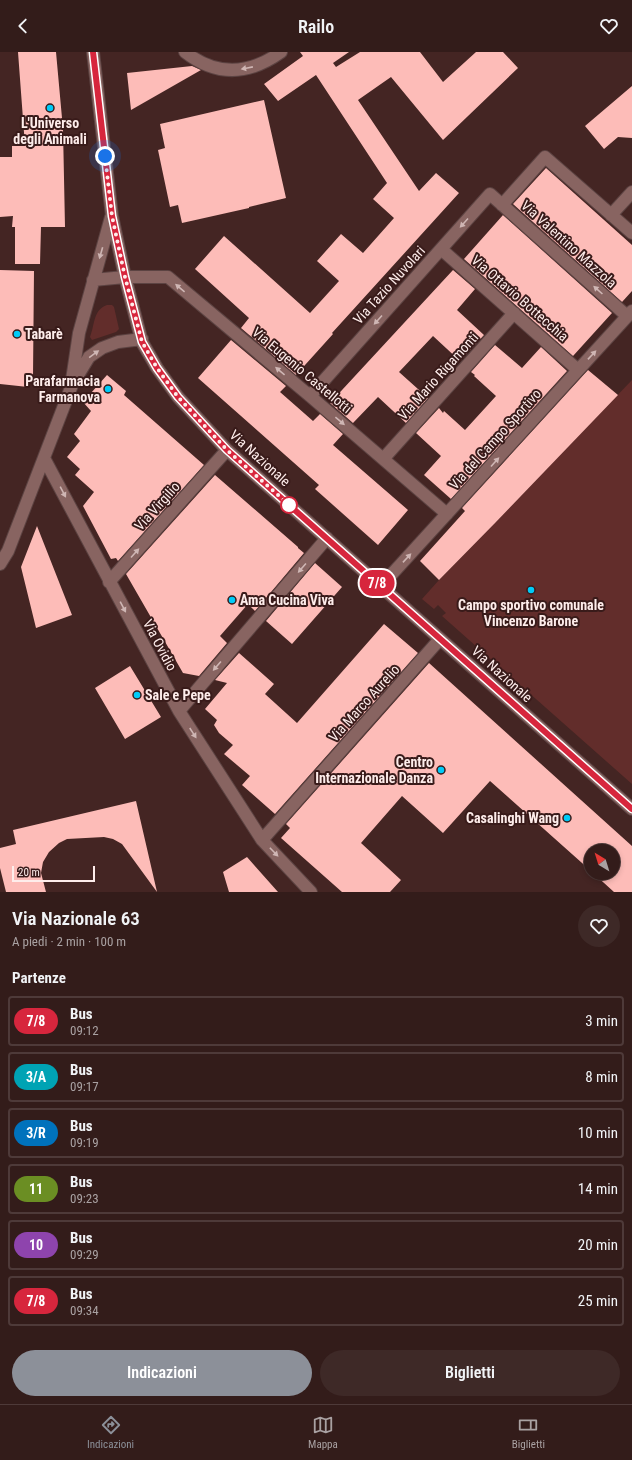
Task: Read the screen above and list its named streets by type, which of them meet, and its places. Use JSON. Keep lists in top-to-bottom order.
{
  "streets": {
    "street": [
      "Via Valentino Mazzola",
      "Via Tazio Nuvolari",
      "Via Ottavio Bottecchia",
      "Via Eugenio Castellotti",
      "Via Mario Rigamonti",
      "Via del Campo Sportivo",
      "Via Nazionale",
      "Via Virgilio",
      "Via Ovidio",
      "Via Marco Aurelio"
    ]
  },
  "crossings": [
    ["Via Valentino Mazzola", "Via Tazio Nuvolari"],
    ["Via Valentino Mazzola", "Via del Campo Sportivo"],
    ["Via Tazio Nuvolari", "Via Ottavio Bottecchia"],
    ["Via Tazio Nuvolari", "Via Eugenio Castellotti"],
    ["Via Ottavio Bottecchia", "Via Mario Rigamonti"],
    ["Via Ottavio Bottecchia", "Via del Campo Sportivo"],
    ["Via Eugenio Castellotti", "Via Mario Rigamonti"],
    ["Via Eugenio Castellotti", "Via del Campo Sportivo"],
    ["Via Eugenio Castellotti", "Via Nazionale"],
    ["Via del Campo Sportivo", "Via Nazionale"],
    ["Via Nazionale", "Via Virgilio"],
    ["Via Nazionale", "Via Marco Aurelio"],
    ["Via Virgilio", "Via Ovidio"],
    ["Via Ovidio", "Via Marco Aurelio"]
  ],
  "one_way": [
    "Via Valentino Mazzola",
    "Via Tazio Nuvolari",
    "Via del Campo Sportivo",
    "Via Virgilio",
    "Via Ovidio"
  ],
  "places": [
    "L'Universo degli Animali",
    "Tabarè",
    "Parafarmacia Farmanova",
    "Campo sportivo comunale Vincenzo Barone",
    "Ama Cucina Viva",
    "Sale e Pepe",
    "Centro Internazionale Danza",
    "Casalinghi Wang"
  ],
  "lines": ["bus line 7/8"],
  "scale_bar": "20 m",
  "north": "top left",
  "page": {
    "header": "Railo",
    "on_map": "7/8",
    "scale": "20 m",
    "heading": [
      ["Via Nazionale 63", "A piedi · 2 min · 100 m"],
      "Partenze"
    ],
    "list": [
      {
        "mark": "7/8",
        "name": "Bus",
        "note": "09:12",
        "value": "3 min"
      },
      {
        "mark": "3/A",
        "name": "Bus",
        "note": "09:17",
        "value": "8 min"
      },
      {
        "mark": "3/R",
        "name": "Bus",
        "note": "09:19",
        "value": "10 min"
      },
      {
        "mark": "11",
        "name": "Bus",
        "note": "09:23",
        "value": "14 min"
      },
      {
        "mark": "10",
        "name": "Bus",
        "note": "09:29",
        "value": "20 min"
      },
      {
        "mark": "7/8",
        "name": "Bus",
        "note": "09:34",
        "value": "25 min"
      }
    ],
    "buttons": ["Indicazioni", "Biglietti"],
    "tabs": ["Indicazioni", "Mappa", "Biglietti"]
  }
}
